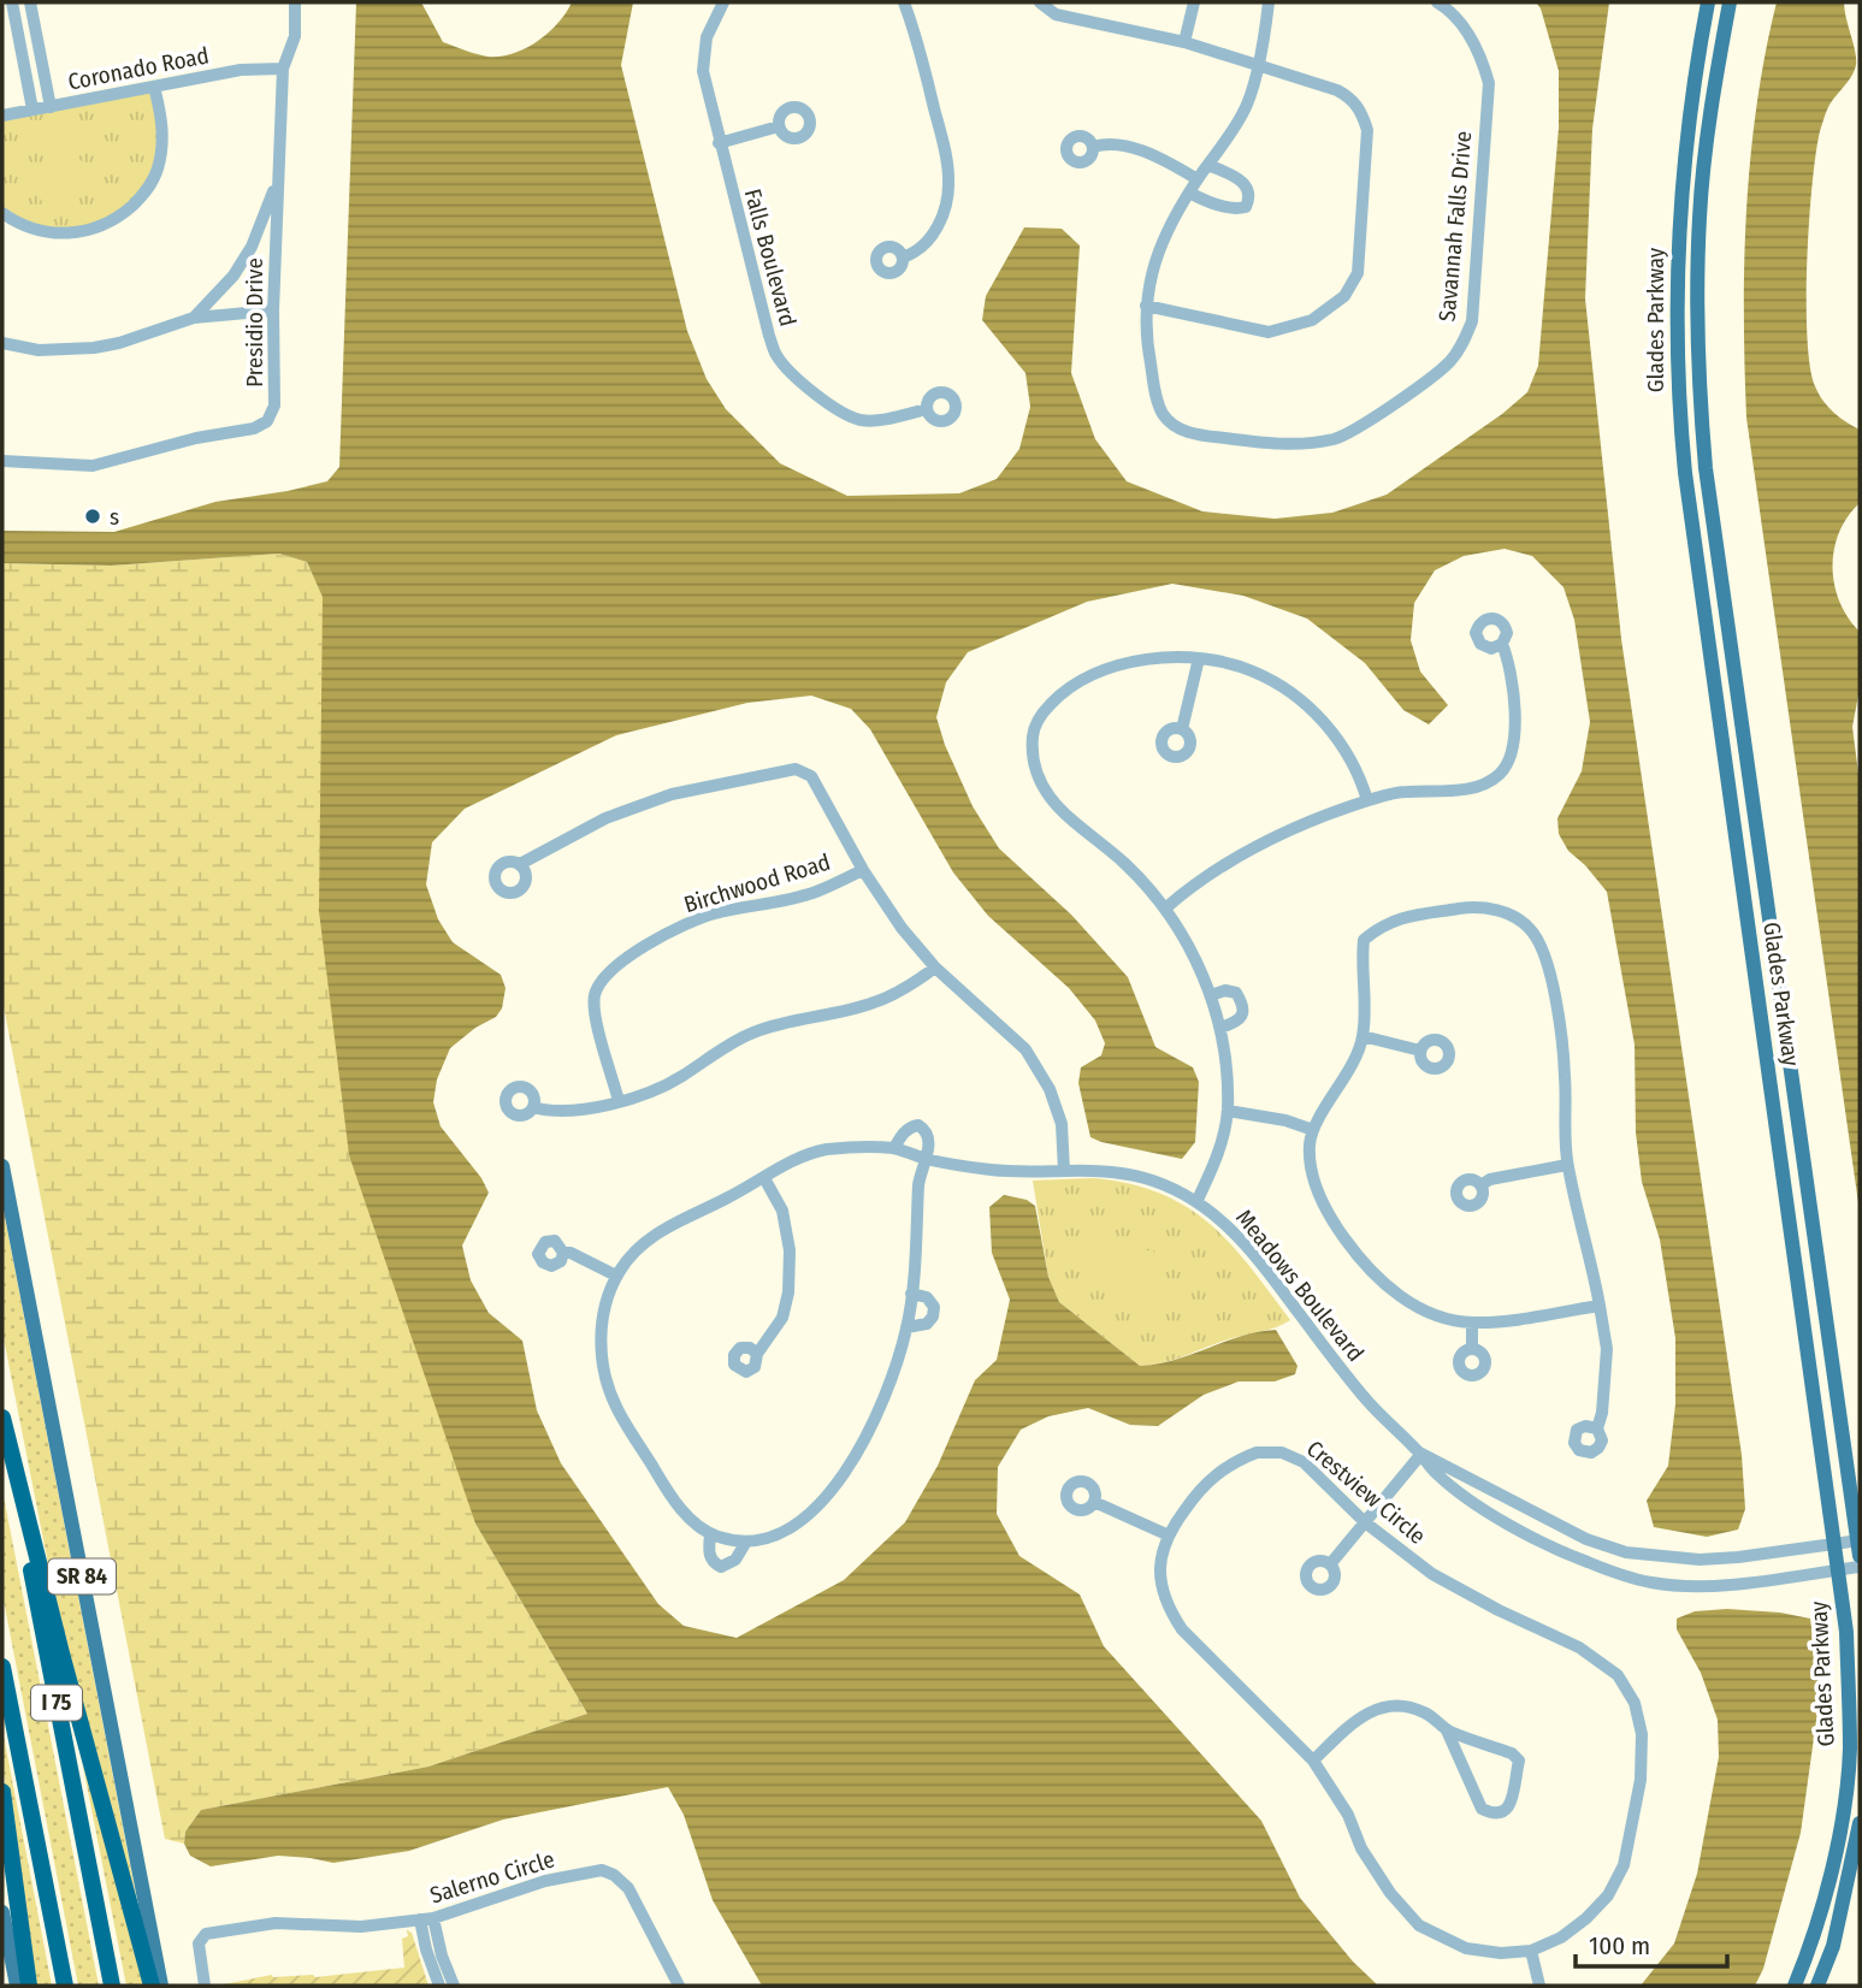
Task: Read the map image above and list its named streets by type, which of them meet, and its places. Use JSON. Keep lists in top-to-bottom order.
{
  "streets": {
    "highway": ["I 75"],
    "main road": ["Glades Parkway", "SR 84"],
    "street": [
      "Coronado Road",
      "Savannah Falls Drive",
      "Falls Boulevard",
      "Presidio Drive",
      "Birchwood Road",
      "Meadows Boulevard",
      "Crestview Circle",
      "Salerno Circle"
    ]
  },
  "crossings": [
    ["Coronado Road", "Presidio Drive"],
    ["Glades Parkway", "Meadows Boulevard"]
  ],
  "places": ["s"],
  "scale_bar": "100 m"
}
